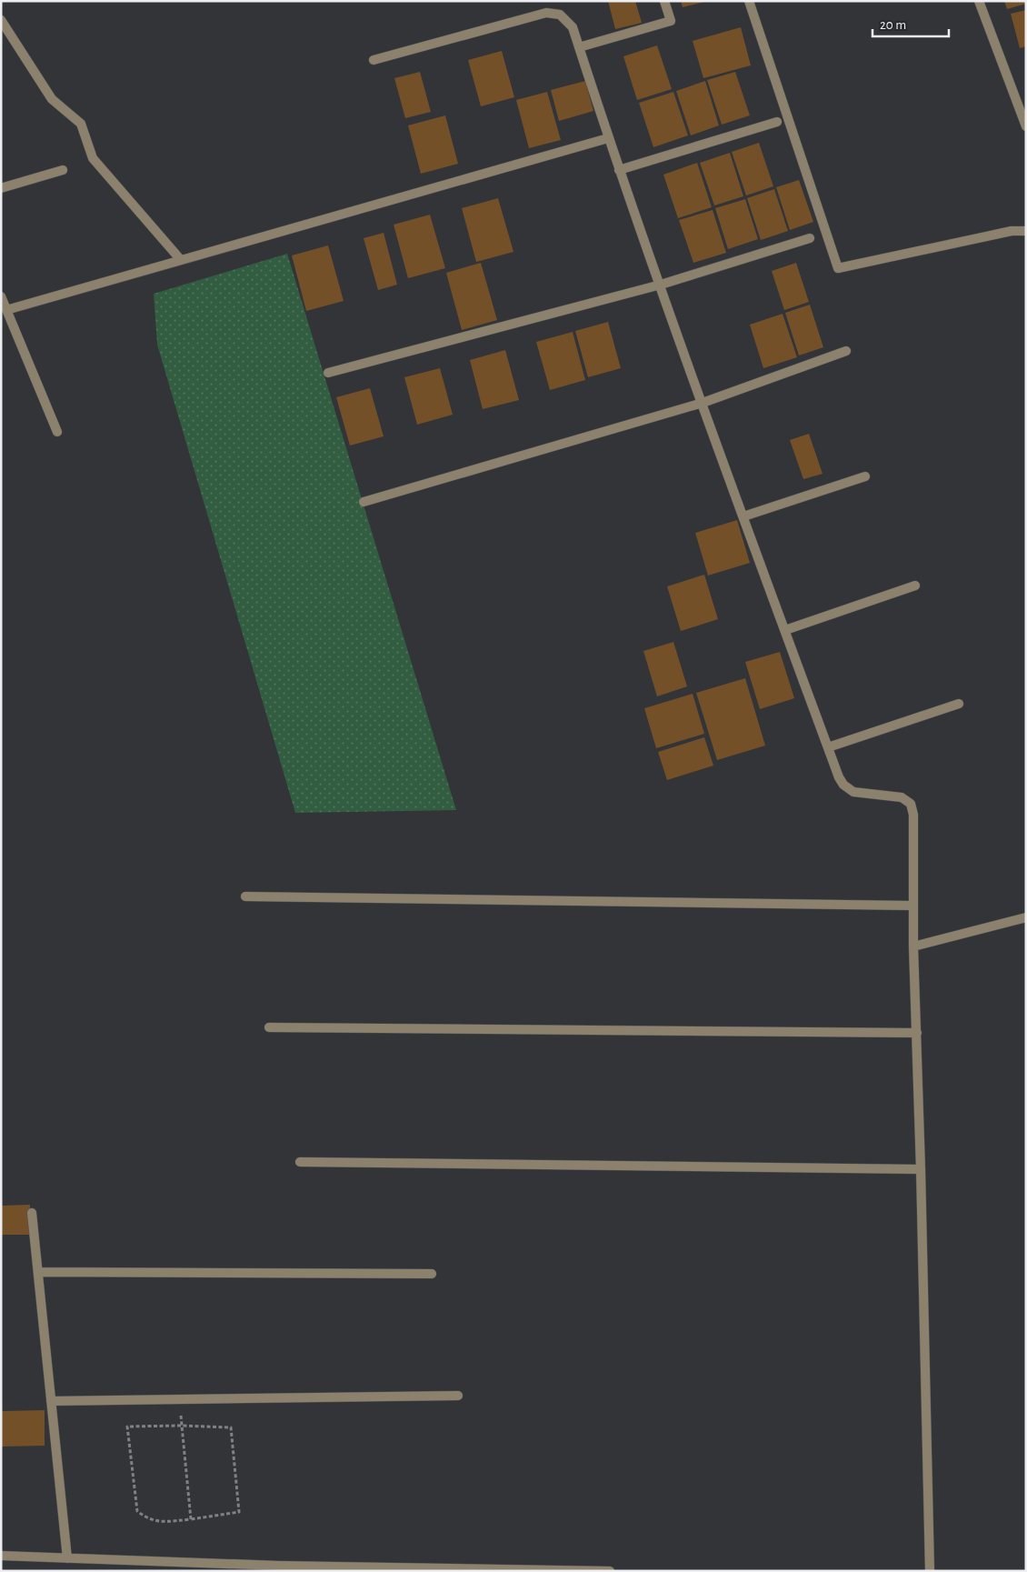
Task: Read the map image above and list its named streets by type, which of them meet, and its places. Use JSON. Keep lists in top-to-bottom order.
{
  "scale_bar": "20 m"
}
